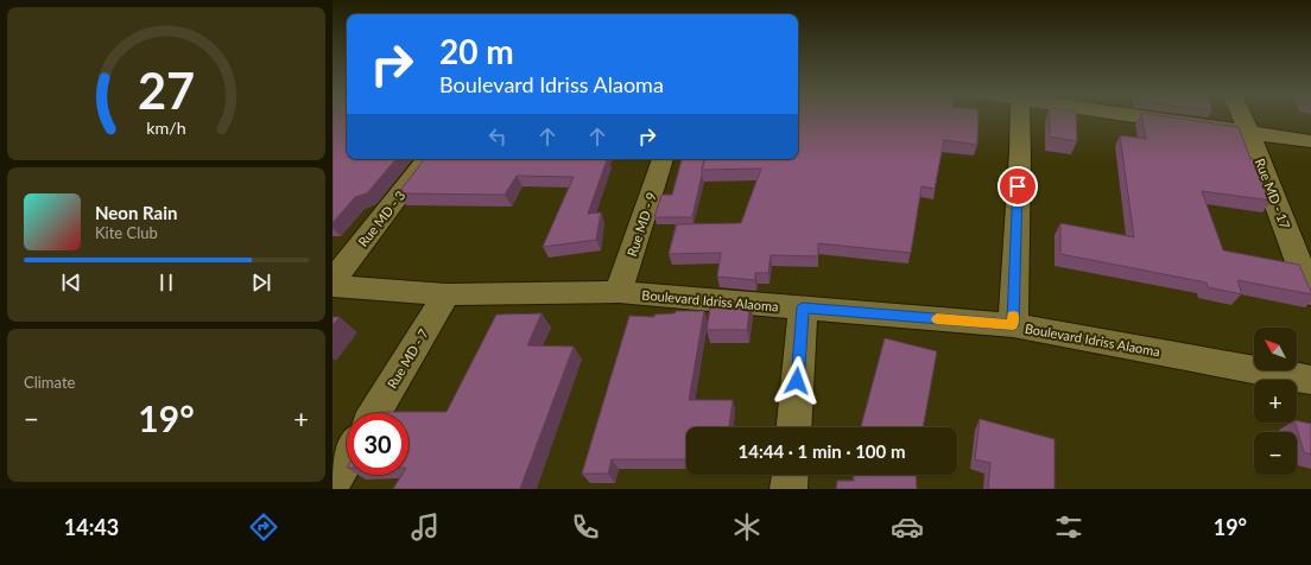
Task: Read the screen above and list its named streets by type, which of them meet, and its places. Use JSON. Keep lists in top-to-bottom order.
{
  "streets": {
    "street": [
      "Rue MD - 17",
      "Rue MD - 3",
      "Rue MD - 9",
      "Boulevard Idriss Alaoma",
      "Rue MD - 7"
    ]
  },
  "crossings": [
    ["Rue MD - 9", "Boulevard Idriss Alaoma"],
    ["Boulevard Idriss Alaoma", "Rue MD - 7"]
  ],
  "north": "top left",
  "page": {
    "turn": ["20 m", "Boulevard Idriss Alaoma"],
    "song": ["Neon Rain", "Kite Club"],
    "map_buttons": ["+", "−"],
    "tile": "Climate",
    "heat": ["−", "19°", "+"],
    "limit": "30",
    "trip": "14:44 · 1 min · 100 m",
    "tabs": ["14:43", "19°"],
    "gauge": ["27", "km/h"]
  }
}
